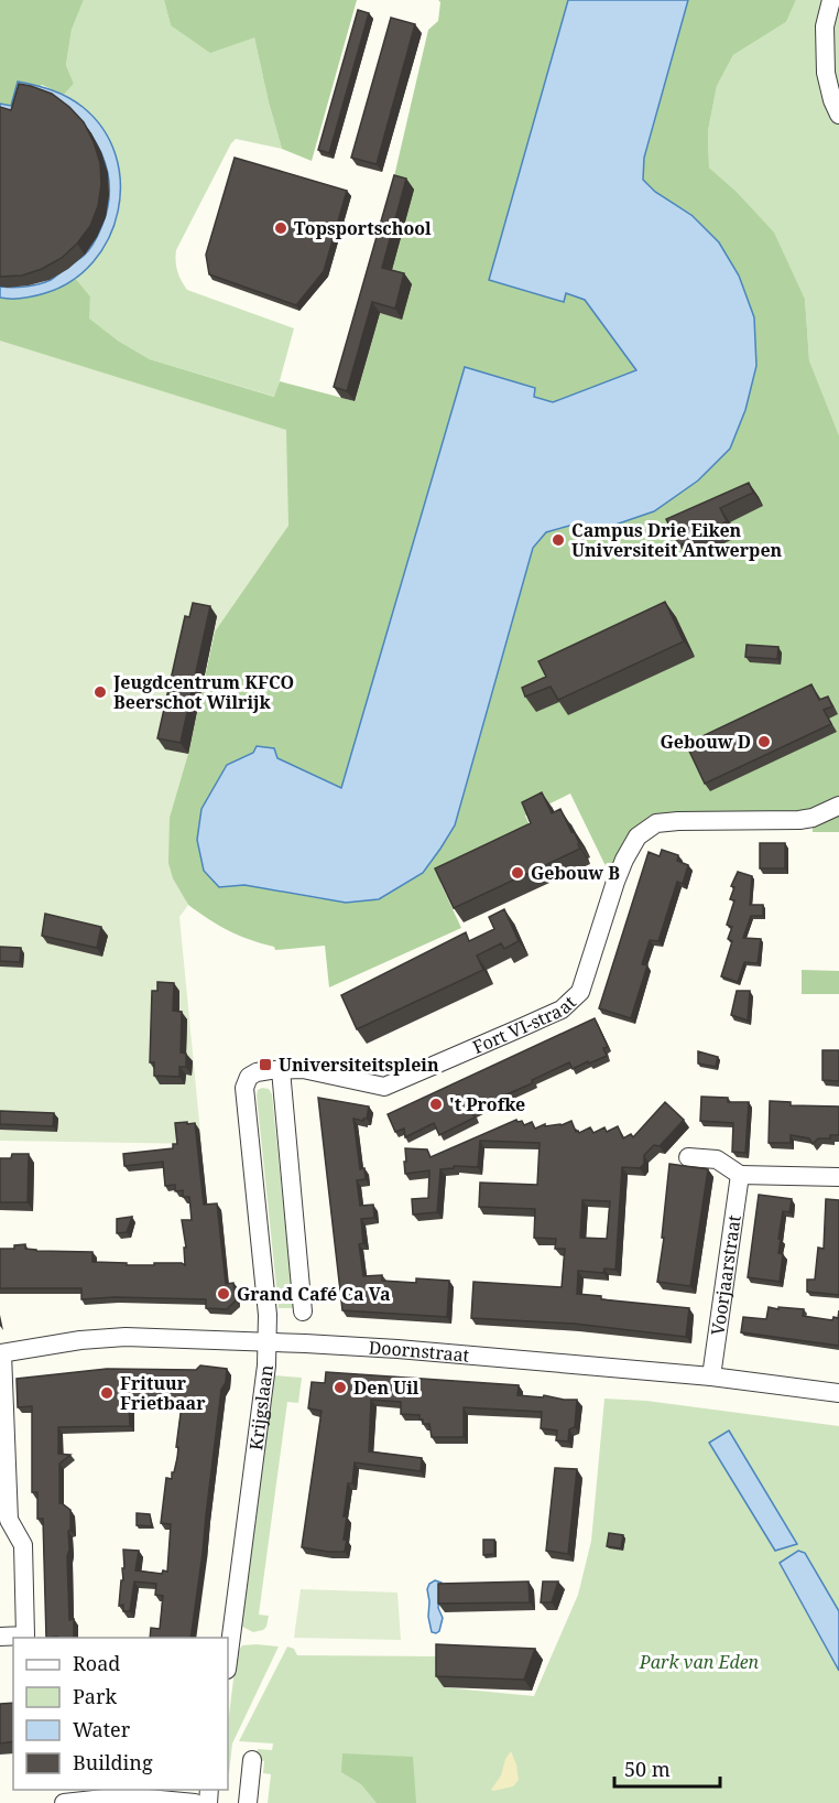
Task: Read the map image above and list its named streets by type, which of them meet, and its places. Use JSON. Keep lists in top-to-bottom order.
{
  "streets": {
    "street": [
      "Fort VI-straat",
      "Voorjaarstraat",
      "Doornstraat",
      "Krijgslaan"
    ]
  },
  "crossings": [
    ["Fort VI-straat", "Krijgslaan"],
    ["Voorjaarstraat", "Doornstraat"],
    ["Doornstraat", "Krijgslaan"]
  ],
  "parks": ["Park van Eden"],
  "places": {
    "other": [
      "Topsportschool",
      "Campus Drie Eiken Universiteit Antwerpen",
      "Jeugdcentrum KFCO Beerschot Wilrijk",
      "Gebouw D",
      "Gebouw B",
      "'t Profke",
      "Grand Café Ca Va",
      "Den Uil",
      "Frituur Frietbaar"
    ],
    "transit": ["Universiteitsplein"]
  },
  "legend": [
    "Road",
    "Park",
    "Water",
    "Building"
  ],
  "scale_bar": "50 m"
}
